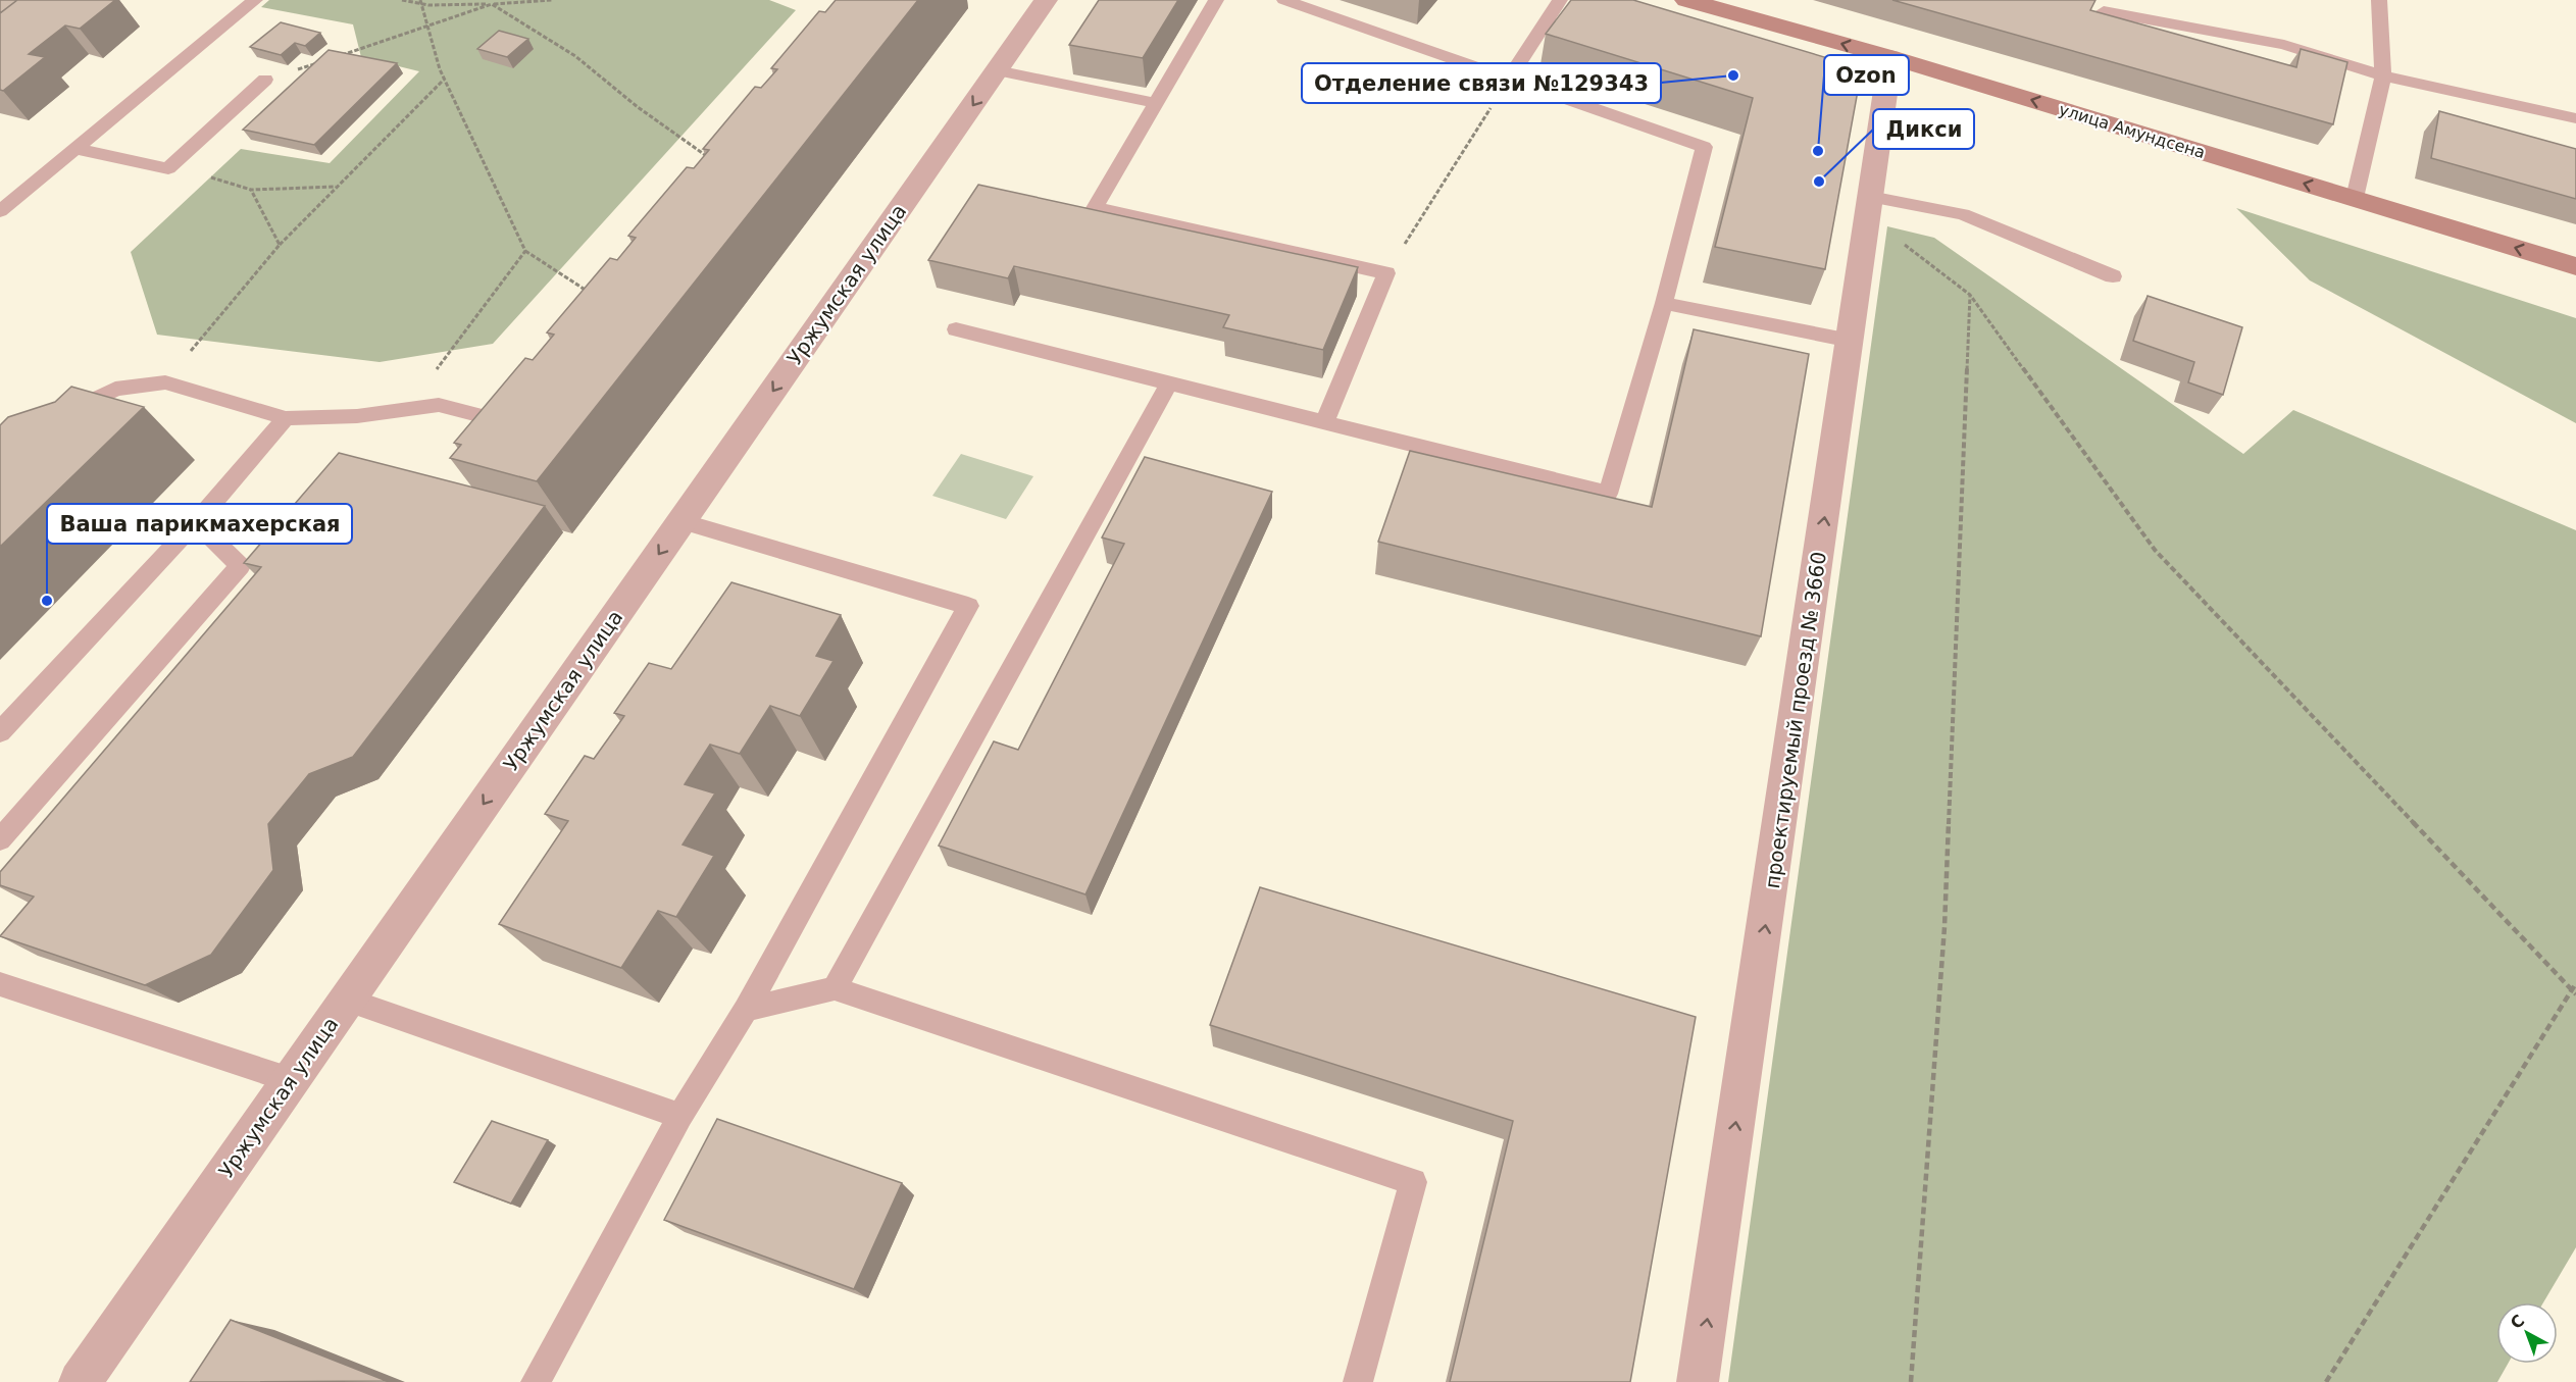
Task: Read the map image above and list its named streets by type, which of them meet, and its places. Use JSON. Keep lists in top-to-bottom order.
{
  "streets": {
    "street": ["улица Амундсена", "Уржумская улица", "проектируемый проезд № 3660"]
  },
  "crossings": [
    ["улица Амундсена", "проектируемый проезд № 3660"]
  ],
  "one_way": ["улица Амундсена", "Уржумская улица", "проектируемый проезд № 3660"],
  "places": [
    "Отделение связи №129343",
    "Ozon",
    "Дикси",
    "Ваша парикмахерская"
  ],
  "north": "top left"
}
